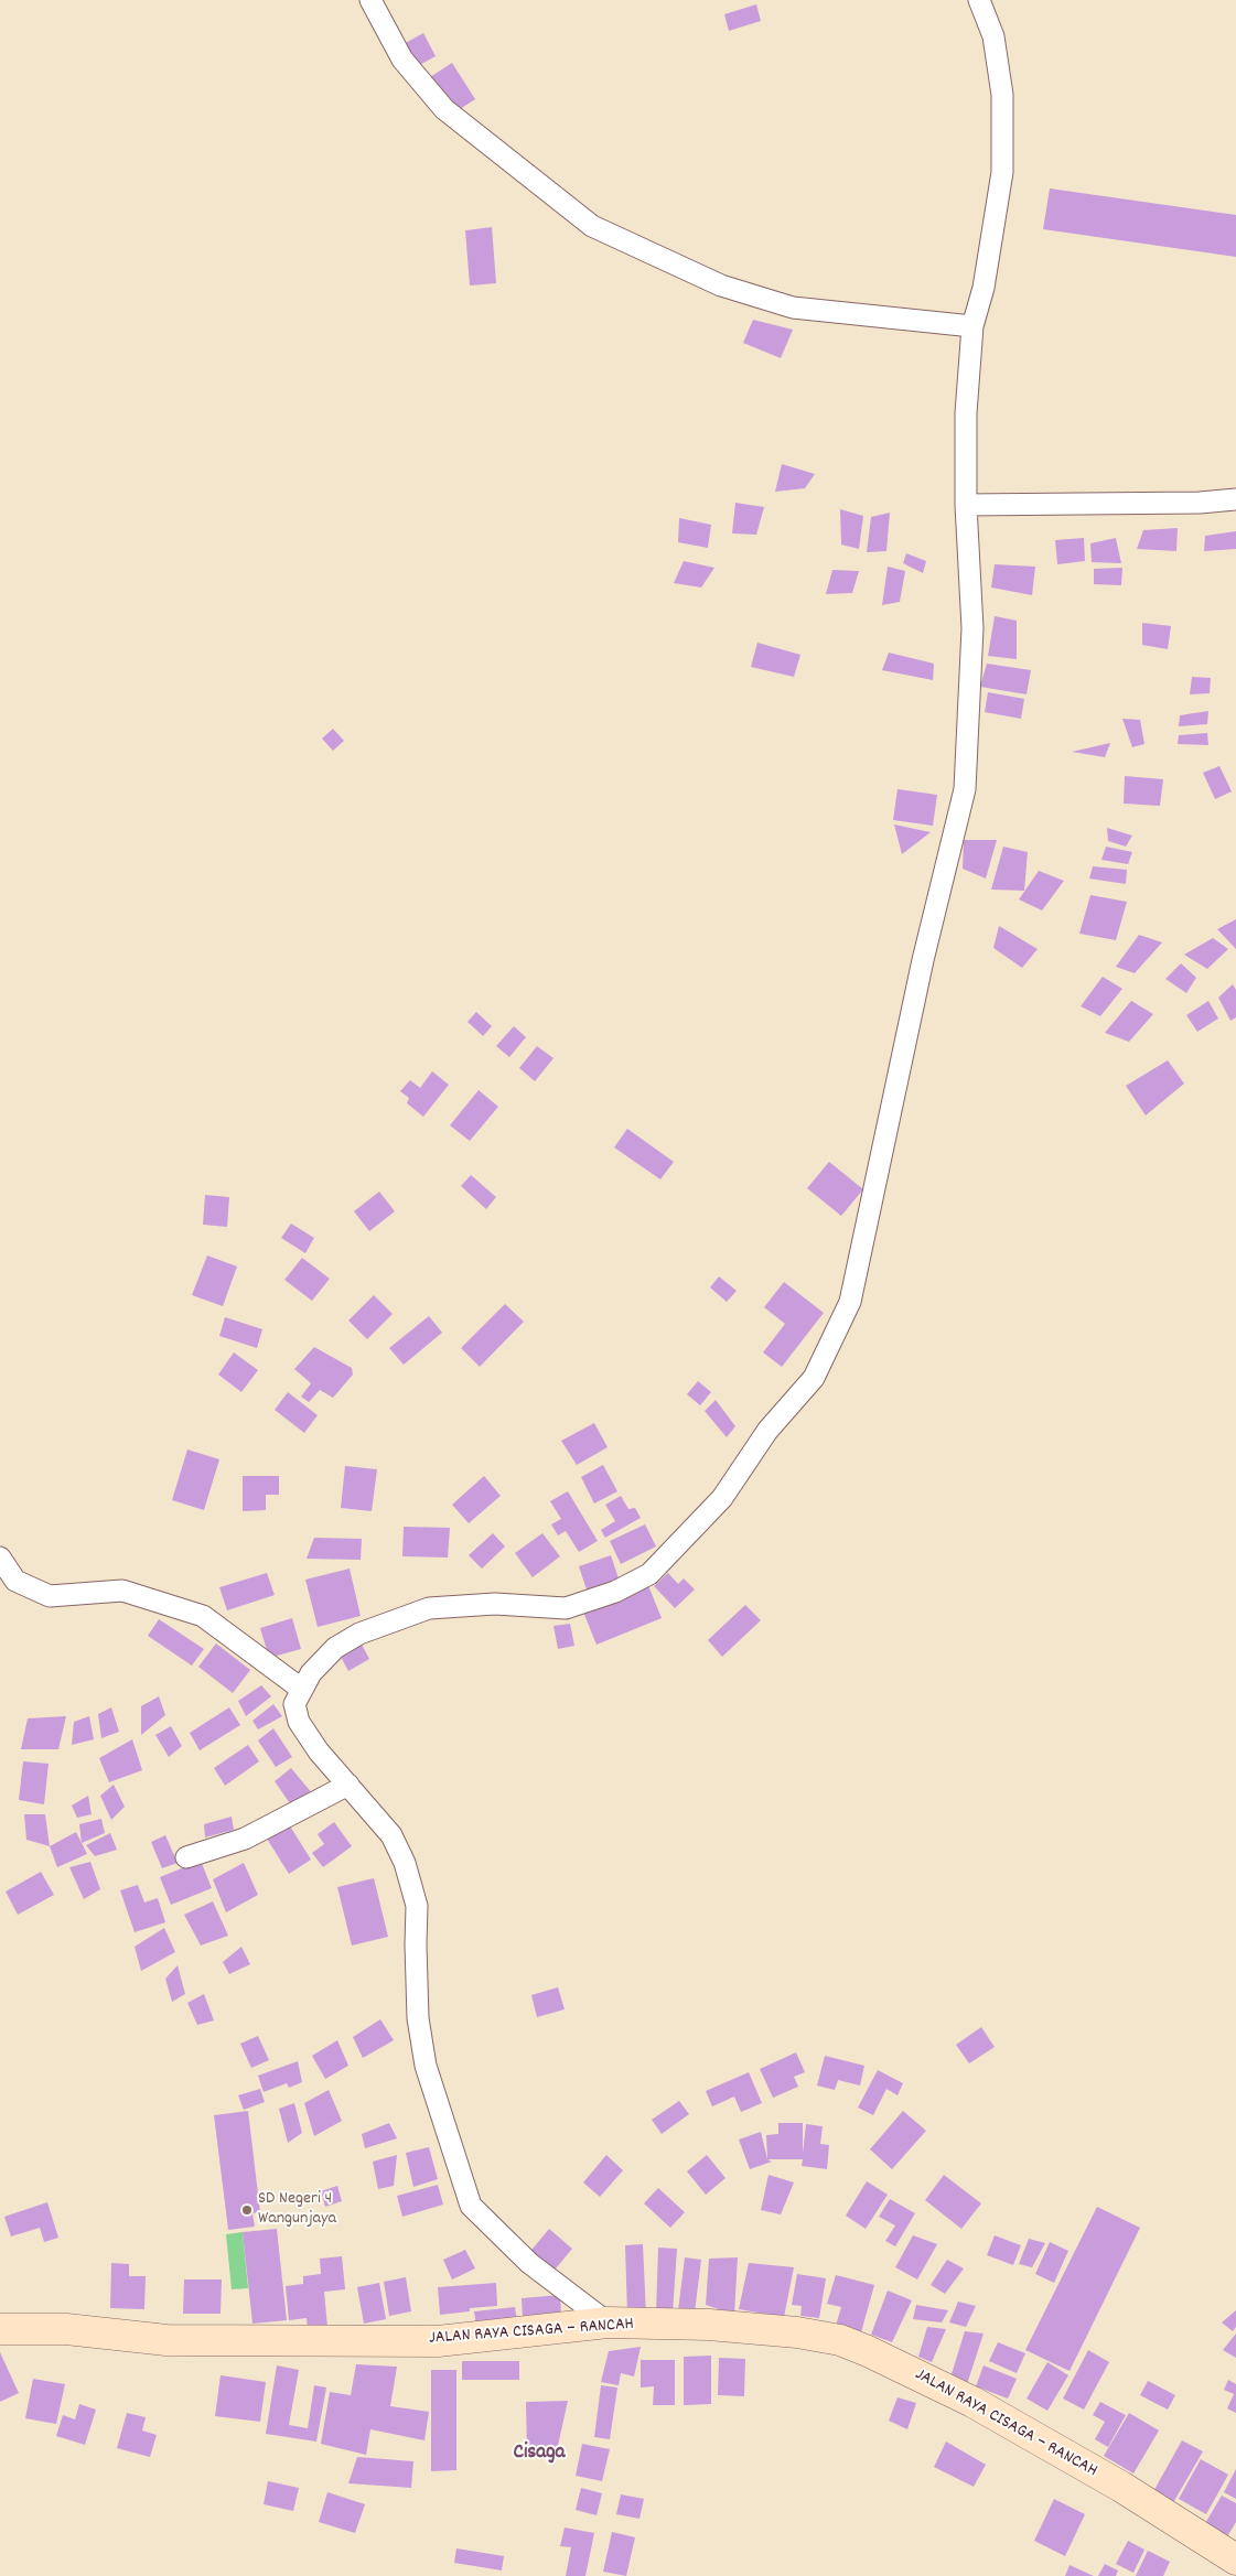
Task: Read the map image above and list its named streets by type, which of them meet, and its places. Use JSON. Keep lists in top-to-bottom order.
{
  "streets": {
    "main road": ["JALAN RAYA CISAGA – RANCAH"]
  },
  "districts": ["Cisaga"],
  "places": ["SD Negeri 4 Wangunjaya"]
}
